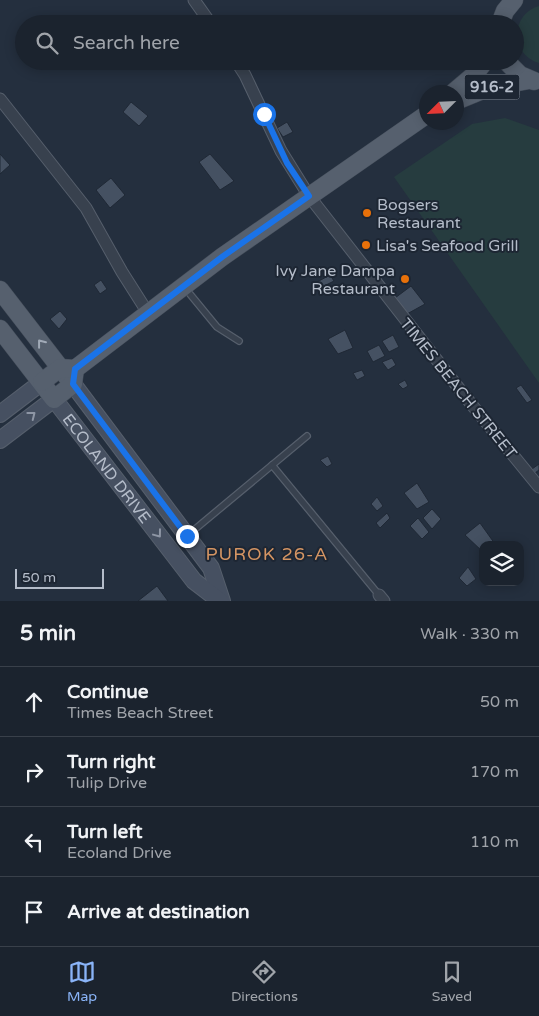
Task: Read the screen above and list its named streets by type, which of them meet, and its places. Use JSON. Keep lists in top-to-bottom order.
{
  "streets": {
    "main road": ["916-2", "ECOLAND DRIVE"],
    "street": ["TIMES BEACH STREET"]
  },
  "districts": ["PUROK 26-A"],
  "places": ["Bogsers Restaurant", "Lisa's Seafood Grill", "Ivy Jane Dampa Restaurant"],
  "scale_bar": "50 m",
  "north": "bottom left",
  "page": {
    "search": "Search here",
    "scale": "50 m",
    "heading": ["5 min", "Walk · 330 m"],
    "list": [
      ["Continue", "Times Beach Street", "50 m"],
      ["Turn right", "Tulip Drive", "170 m"],
      ["Turn left", "Ecoland Drive", "110 m"],
      "Arrive at destination"
    ],
    "nav": ["Map", "Directions", "Saved"]
  }
}
